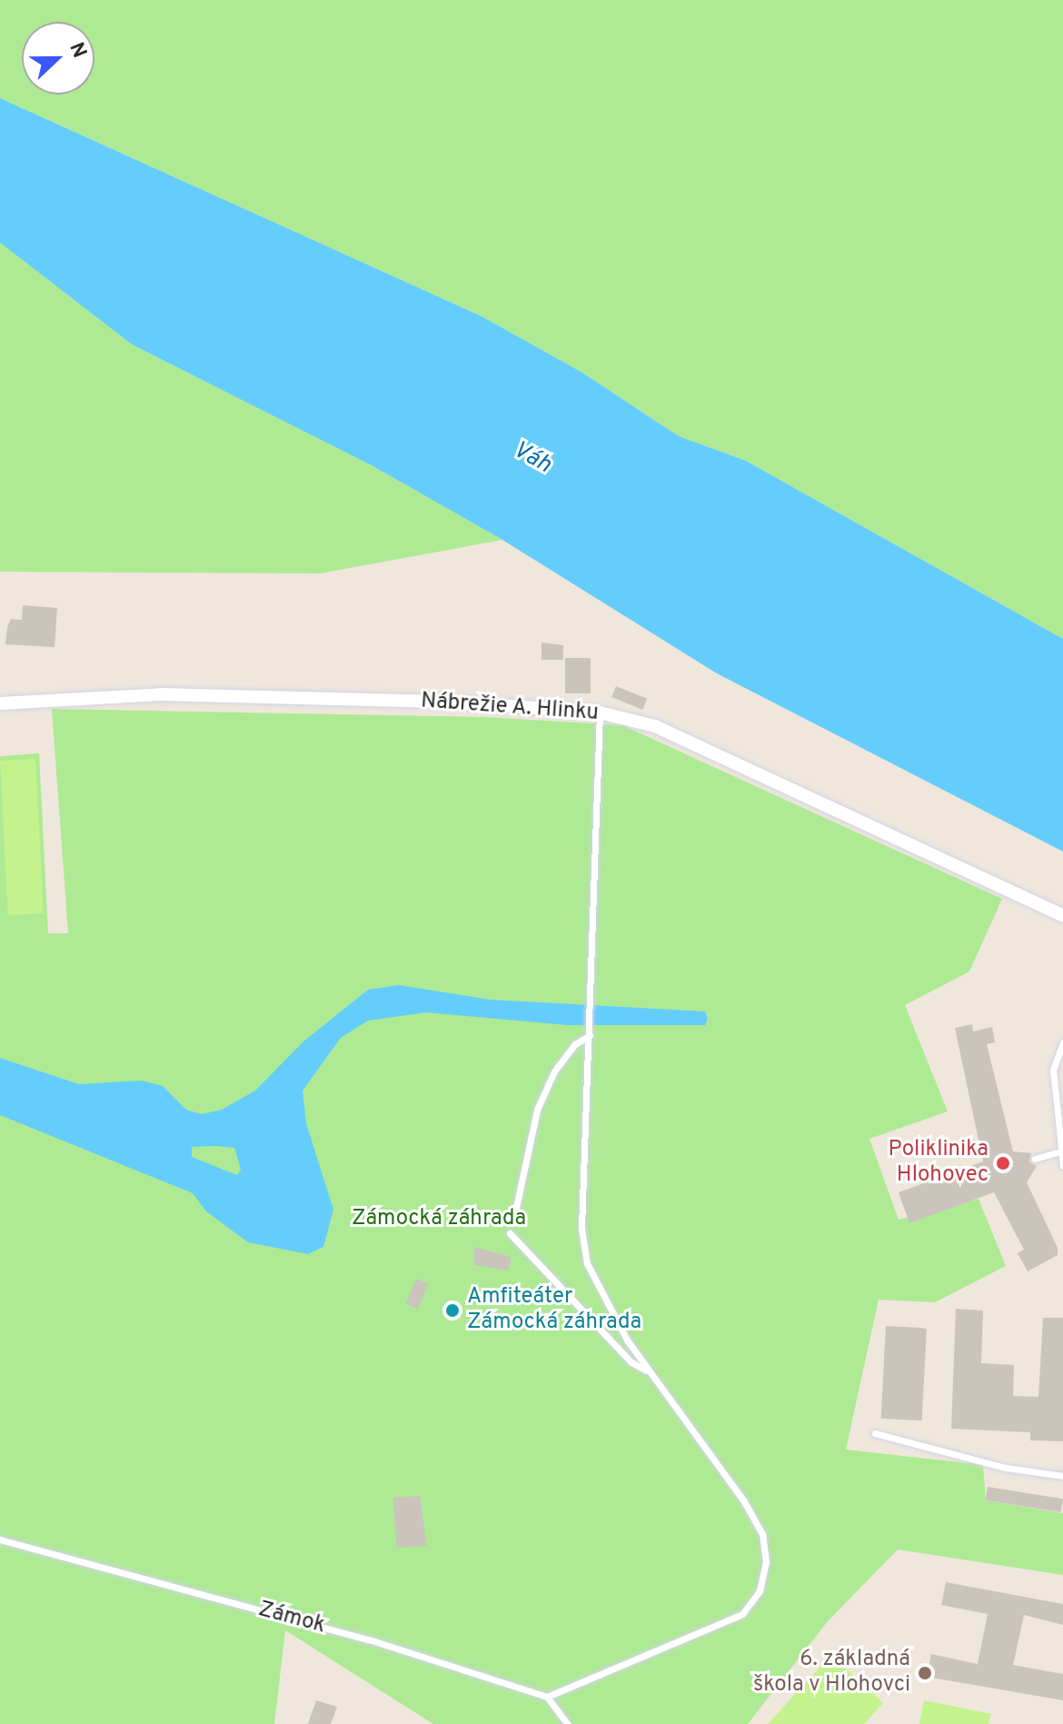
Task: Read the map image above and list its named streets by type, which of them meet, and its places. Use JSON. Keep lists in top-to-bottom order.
{
  "streets": {
    "street": ["Nábrežie A. Hlinku"],
    "lane": ["Zámok"]
  },
  "water": ["Váh"],
  "parks": ["Zámocká záhrada"],
  "places": ["Poliklinika Hlohovec", "Amfiteáter Zámocká záhrada", "6. základná škola v Hlohovci"],
  "north": "right"
}
